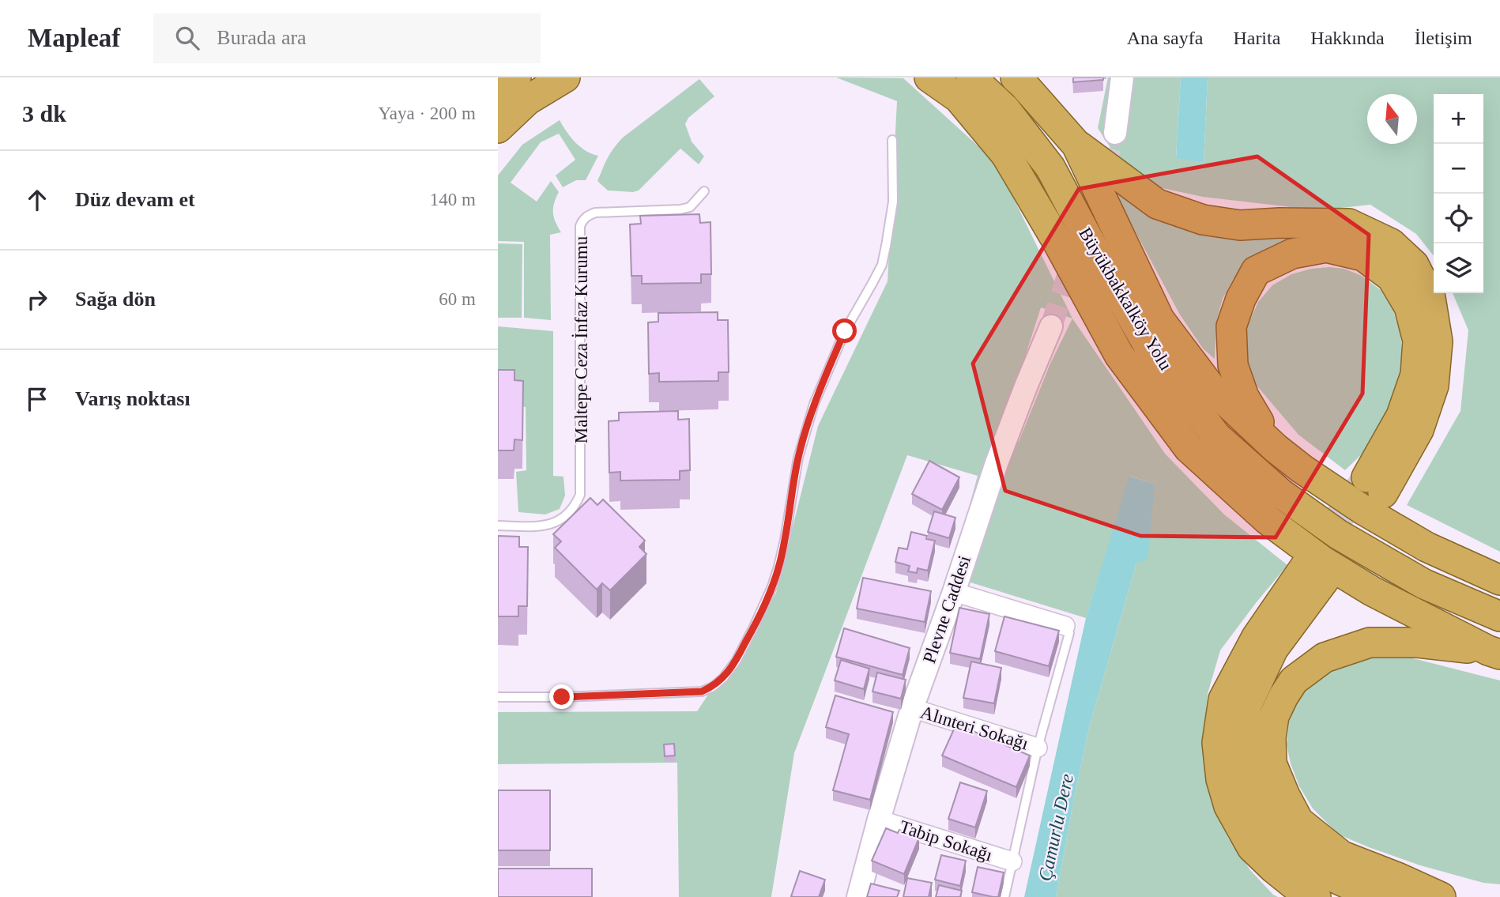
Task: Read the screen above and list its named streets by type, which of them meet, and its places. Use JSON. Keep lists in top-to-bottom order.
{
  "streets": {
    "highway": ["Büyükbakkalköy Yolu"],
    "street": ["Plevne Caddesi", "Alınteri Sokağı", "Tabip Sokağı"],
    "lane": ["Maltepe Ceza İnfaz Kurumu"]
  },
  "crossings": [
    ["Plevne Caddesi", "Alınteri Sokağı"],
    ["Plevne Caddesi", "Tabip Sokağı"]
  ],
  "water": ["Çamurlu Dere"],
  "north": "top",
  "page": {
    "header": "Mapleaf",
    "search": "Burada ara",
    "nav": [
      "Ana sayfa",
      "Harita",
      "Hakkında",
      "İletişim"
    ],
    "heading": ["3 dk", "Yaya · 200 m"],
    "map_buttons": ["+", "−"],
    "list": [
      ["Düz devam et", "140 m"],
      ["Sağa dön", "60 m"],
      "Varış noktası"
    ]
  }
}
